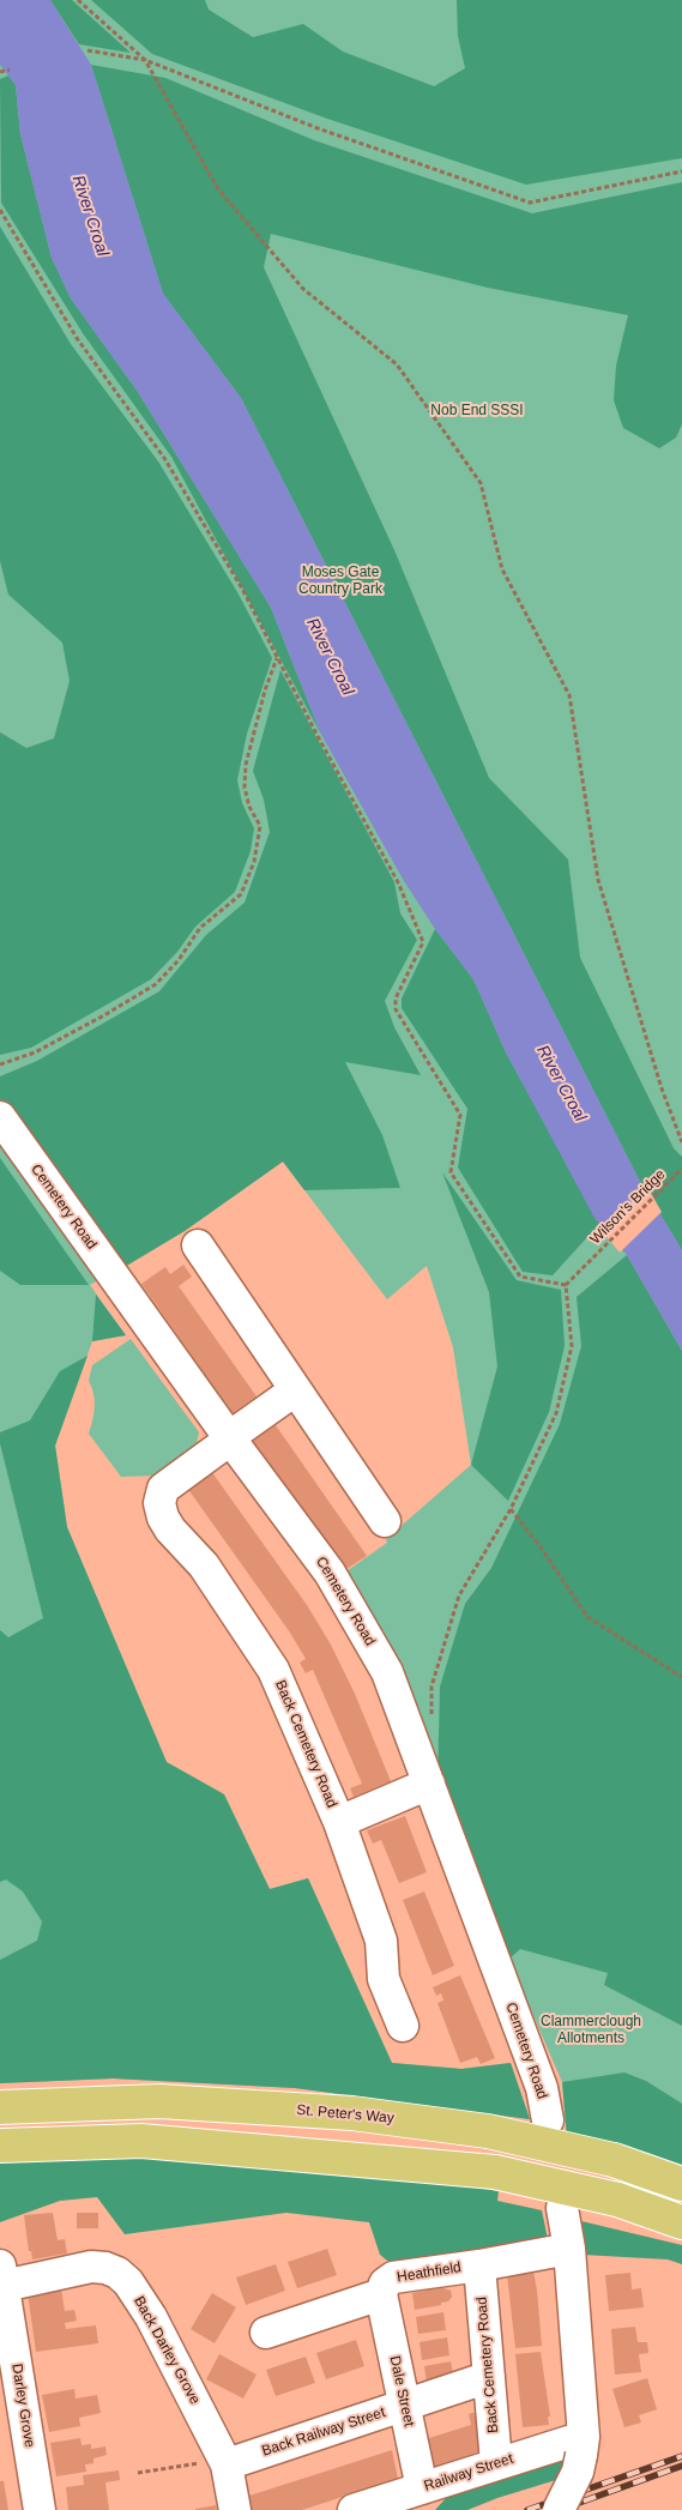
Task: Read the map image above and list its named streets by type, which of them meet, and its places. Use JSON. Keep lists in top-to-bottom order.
{
  "streets": {
    "highway": ["St. Peter's Way"],
    "street": [
      "Cemetery Road",
      "Back Cemetery Road",
      "Heathfield",
      "Back Darley Grove",
      "Dale Street",
      "Darley Grove",
      "Back Railway Street",
      "Railway Street"
    ],
    "path": ["Wilson's Bridge"]
  },
  "crossings": [
    ["Cemetery Road", "Back Cemetery Road"],
    ["Back Cemetery Road", "Heathfield"],
    ["Back Cemetery Road", "Back Railway Street"],
    ["Back Cemetery Road", "Railway Street"],
    ["Heathfield", "Dale Street"],
    ["Back Darley Grove", "Darley Grove"],
    ["Back Darley Grove", "Back Railway Street"],
    ["Dale Street", "Back Railway Street"],
    ["Dale Street", "Railway Street"]
  ],
  "water": ["River Croal"],
  "parks": ["Nob End SSSI", "Moses Gate Country Park", "Clammerclough Allotments"]
}
